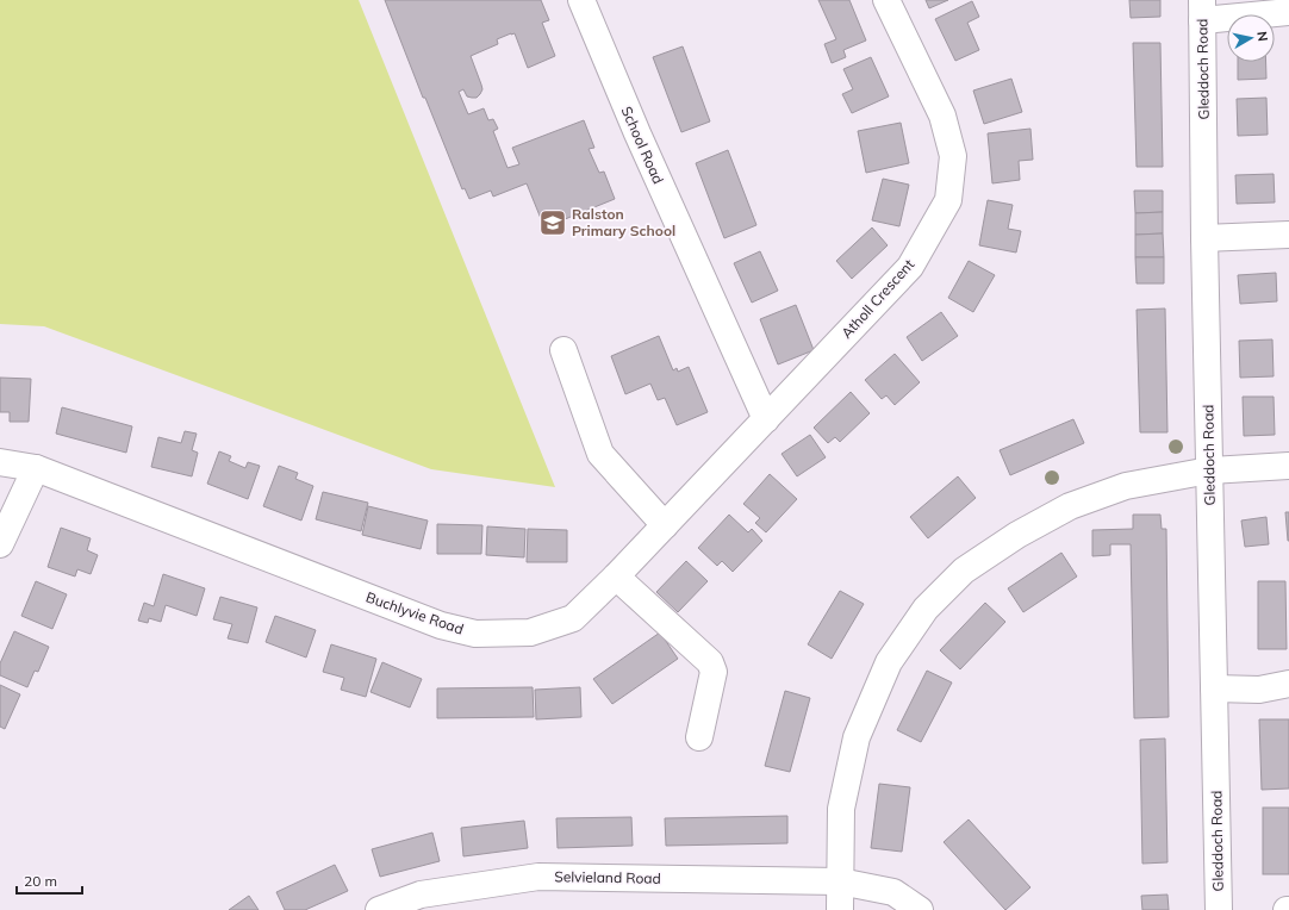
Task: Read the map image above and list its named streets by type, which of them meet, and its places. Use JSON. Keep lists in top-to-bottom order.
{
  "streets": {
    "street": [
      "Gleddoch Road",
      "School Road",
      "Atholl Crescent",
      "Buchlyvie Road",
      "Selvieland Road"
    ]
  },
  "crossings": [
    ["School Road", "Atholl Crescent"],
    ["School Road", "Buchlyvie Road"],
    ["Atholl Crescent", "Buchlyvie Road"]
  ],
  "places": {
    "school or university": ["Ralston Primary School"]
  },
  "scale_bar": "20 m",
  "north": "right"
}
